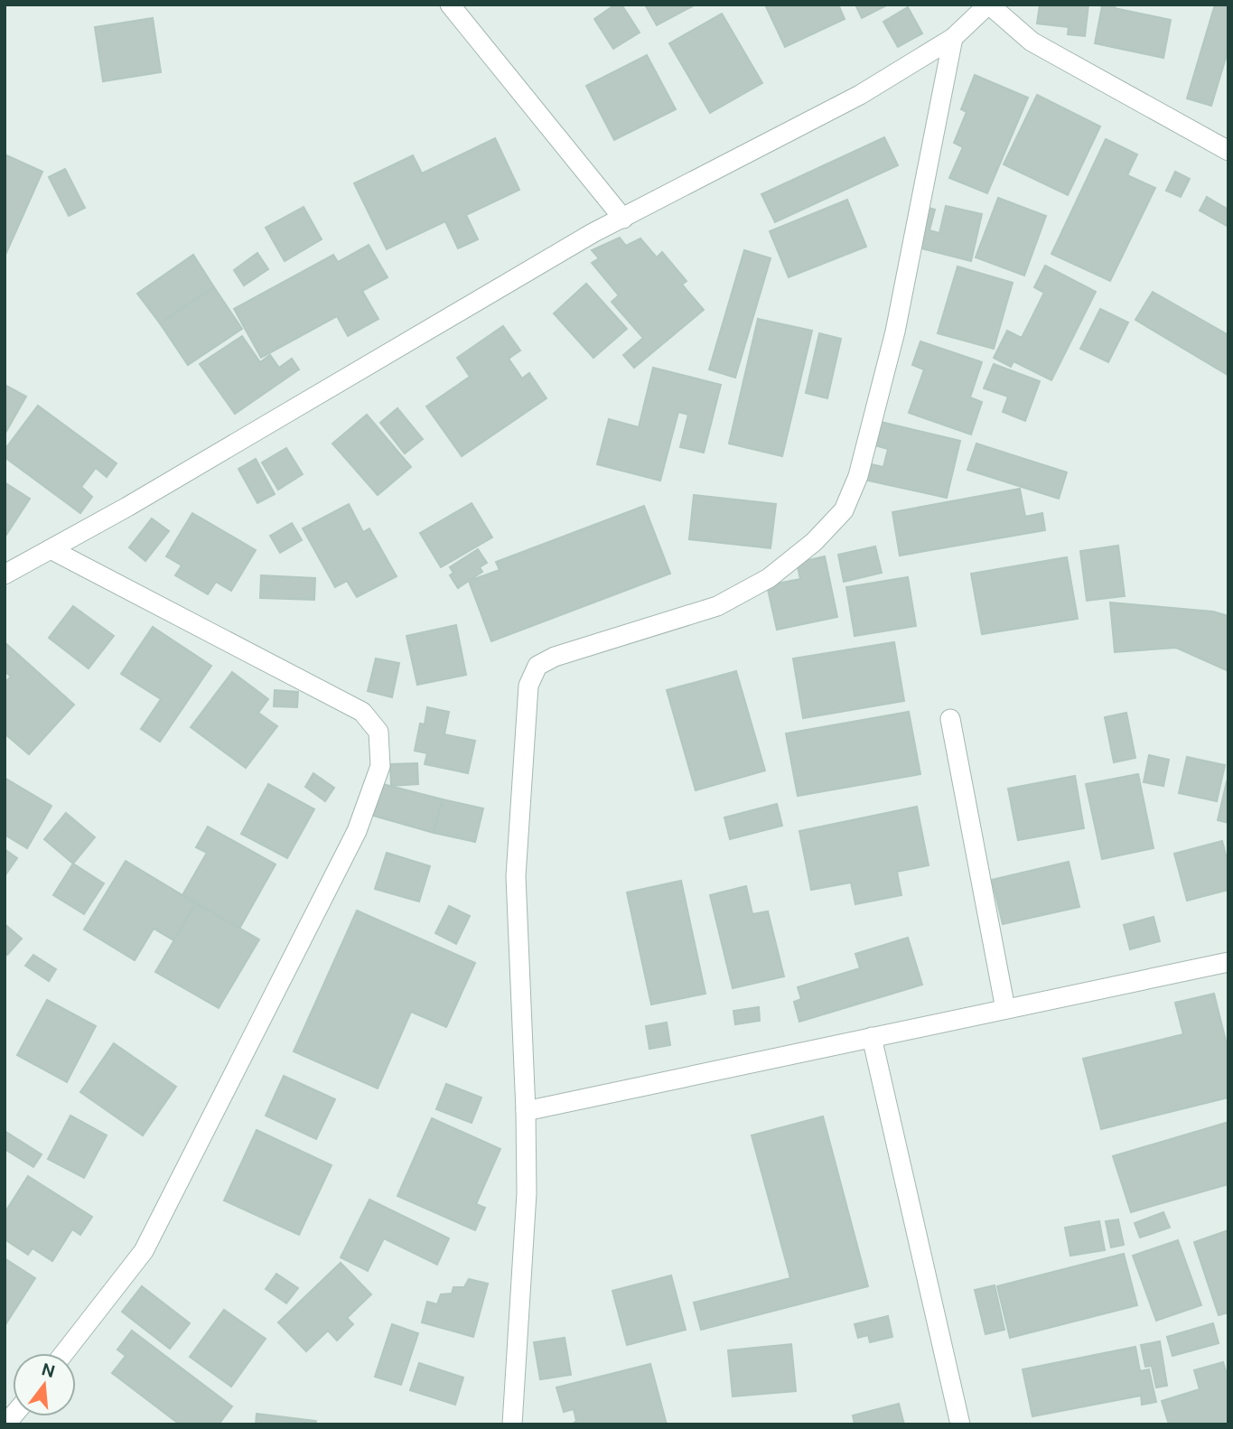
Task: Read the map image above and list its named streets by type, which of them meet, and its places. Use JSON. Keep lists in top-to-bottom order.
{
  "north": "top"
}
